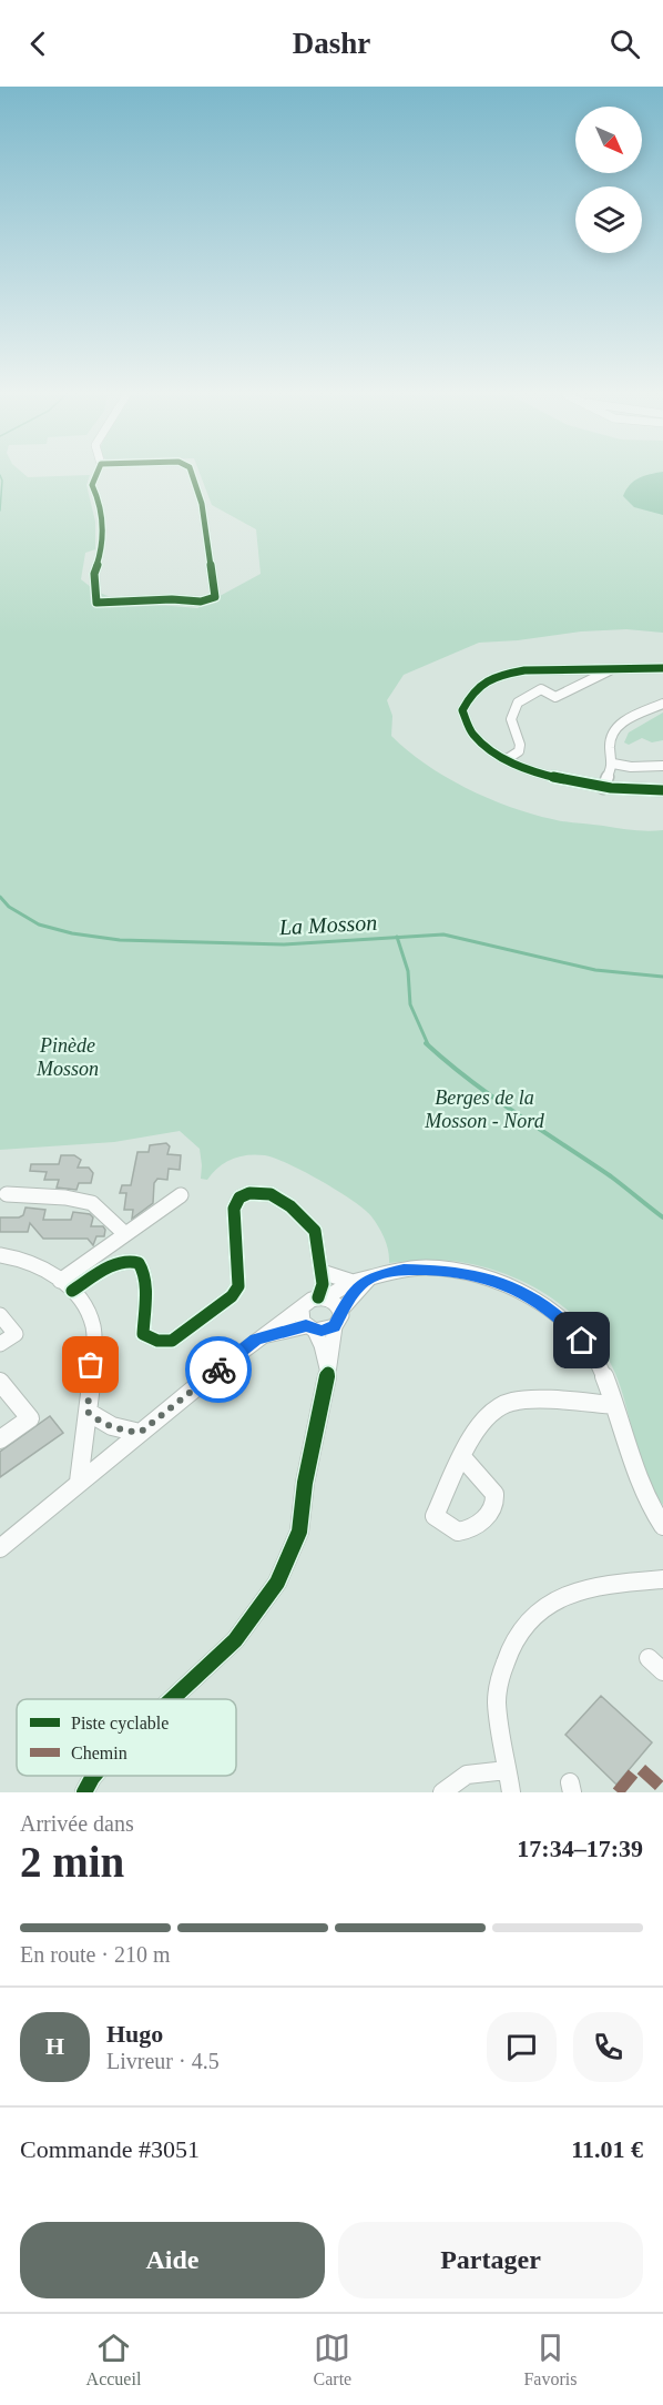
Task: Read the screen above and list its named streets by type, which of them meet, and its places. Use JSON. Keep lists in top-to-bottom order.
{
  "water": ["La Mosson"],
  "parks": ["Pinède Mosson", "Berges de la Mosson - Nord"],
  "legend": ["Piste cyclable", "Chemin"],
  "north": "bottom right",
  "page": {
    "header": "Dashr",
    "heading": ["2 min", "Arrivée dans", "17:34–17:39"],
    "panel": [
      "Hugo",
      "Livreur · 4.5",
      "Commande #3051",
      "11.01 €"
    ],
    "bar": "En route · 210 m",
    "round": "H",
    "buttons": ["Aide", "Partager"],
    "tabs": ["Accueil", "Carte", "Favoris"]
  }
}
